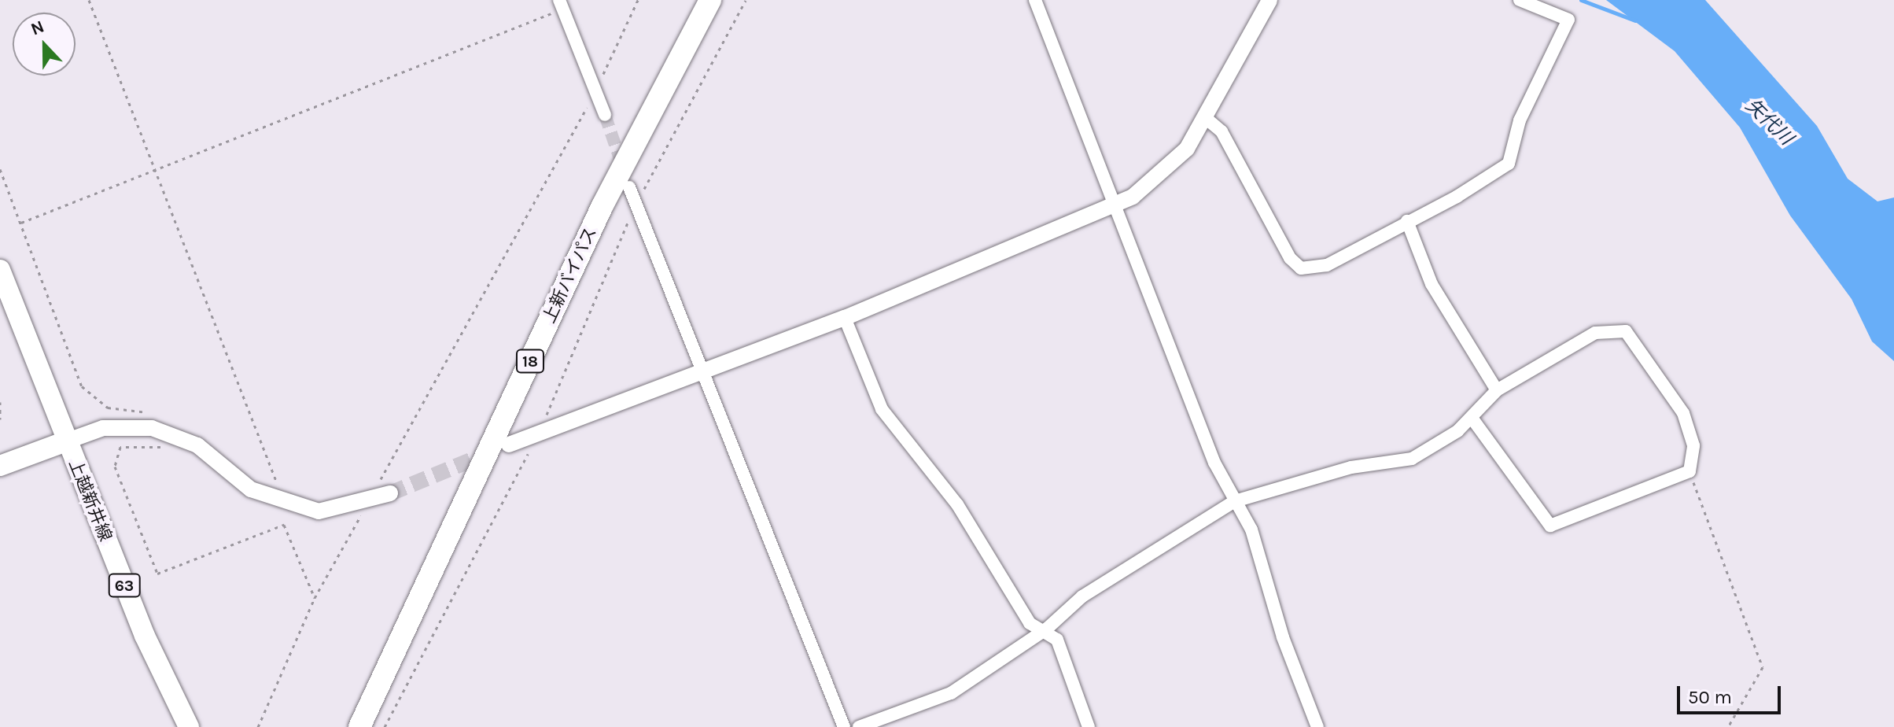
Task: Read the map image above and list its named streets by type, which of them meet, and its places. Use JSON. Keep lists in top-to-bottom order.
{
  "streets": {
    "highway": ["上新バイパス", "18"],
    "main road": ["上越新井線", "63"]
  },
  "water": ["矢代川"],
  "scale_bar": "50 m",
  "north": "top"
}
